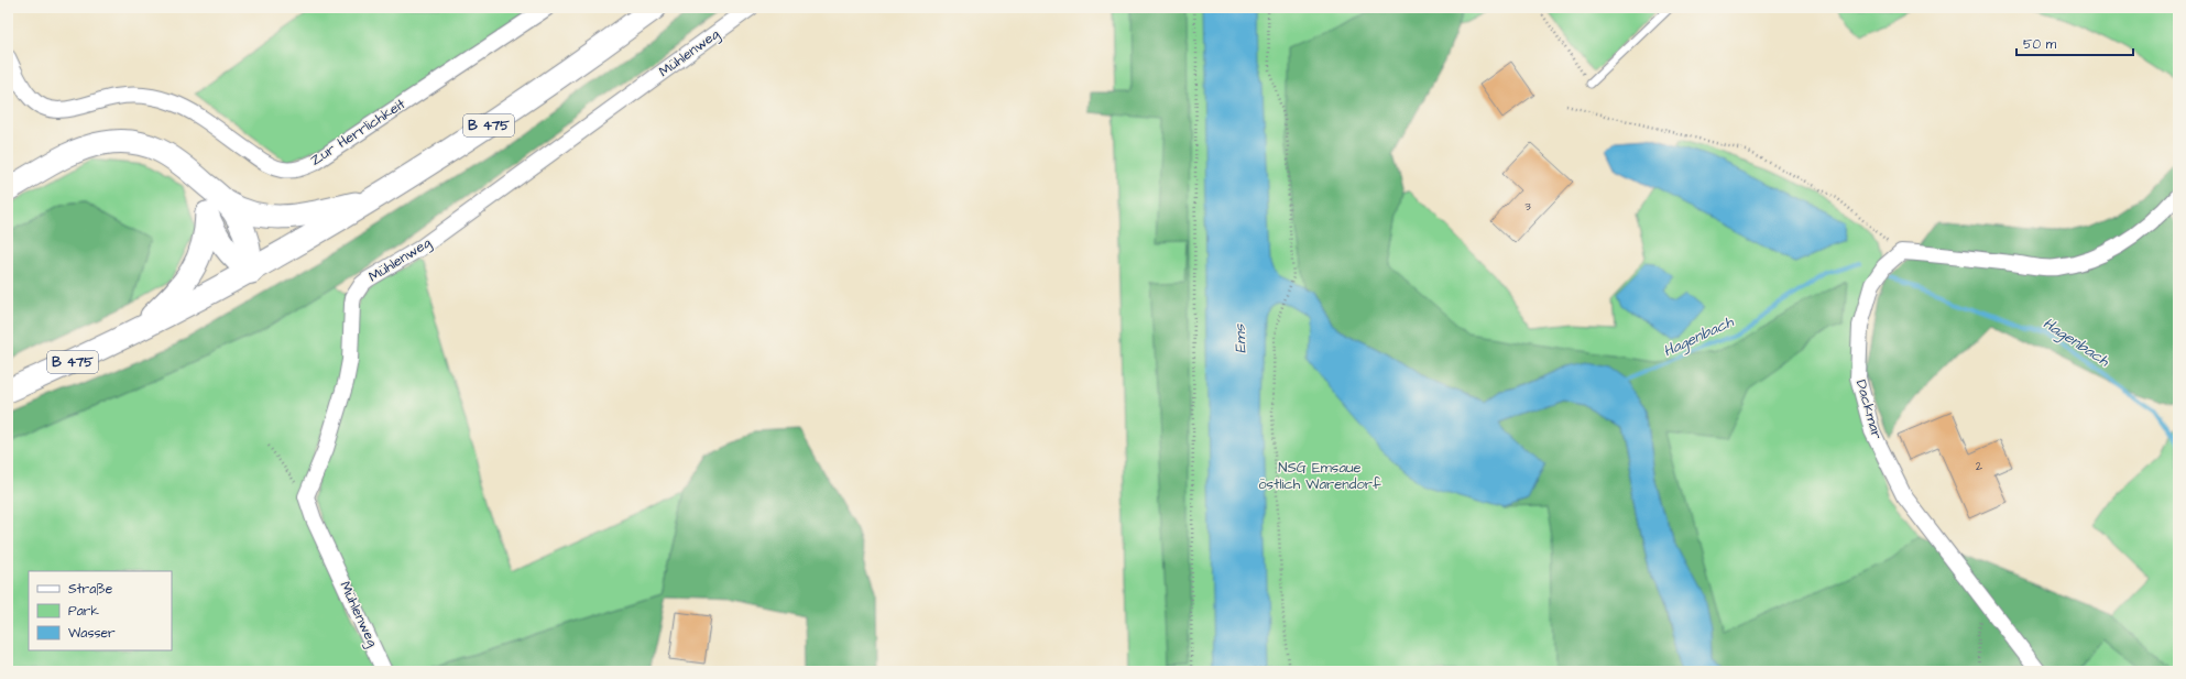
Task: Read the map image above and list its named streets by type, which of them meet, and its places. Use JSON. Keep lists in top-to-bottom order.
{
  "streets": {
    "main road": ["B 475"],
    "street": ["Mühlenweg", "Zur Herrlichkeit", "Dackmar"]
  },
  "water": ["Hagenbach", "Ems"],
  "parks": ["NSG Emsaue östlich Warendorf"],
  "house_numbers": ["3", "2"],
  "legend": ["Straße", "Park", "Wasser"],
  "scale_bar": "50 m"
}
